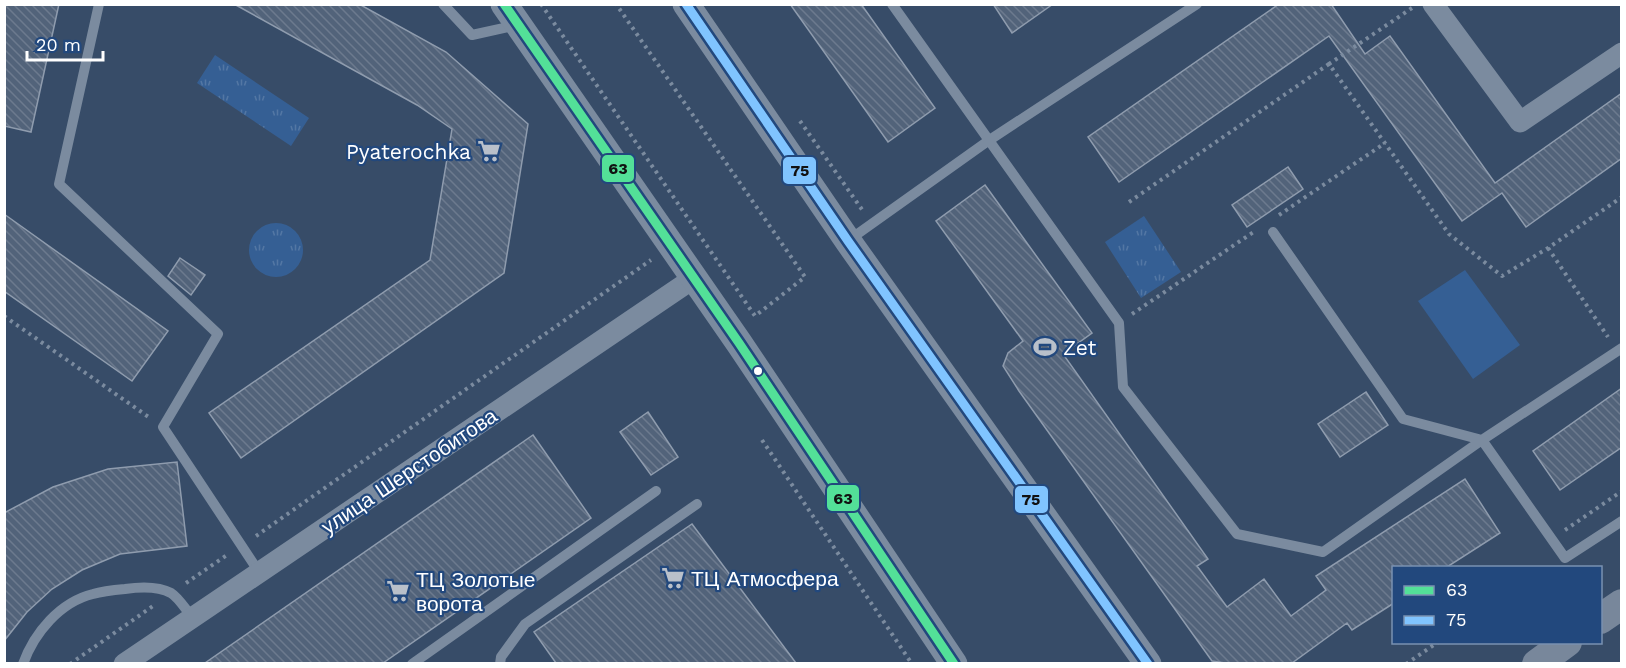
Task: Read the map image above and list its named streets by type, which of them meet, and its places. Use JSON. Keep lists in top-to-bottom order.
{
  "streets": {
    "street": ["улица Шерстобитова"]
  },
  "places": {
    "supermarket": ["Pyaterochka", "ТЦ Атмосфера", "ТЦ Золотые ворота"],
    "sports": ["Zet"]
  },
  "lines": ["transit line 63", "transit line 75"],
  "legend": ["63", "75"],
  "scale_bar": "20 m"
}
